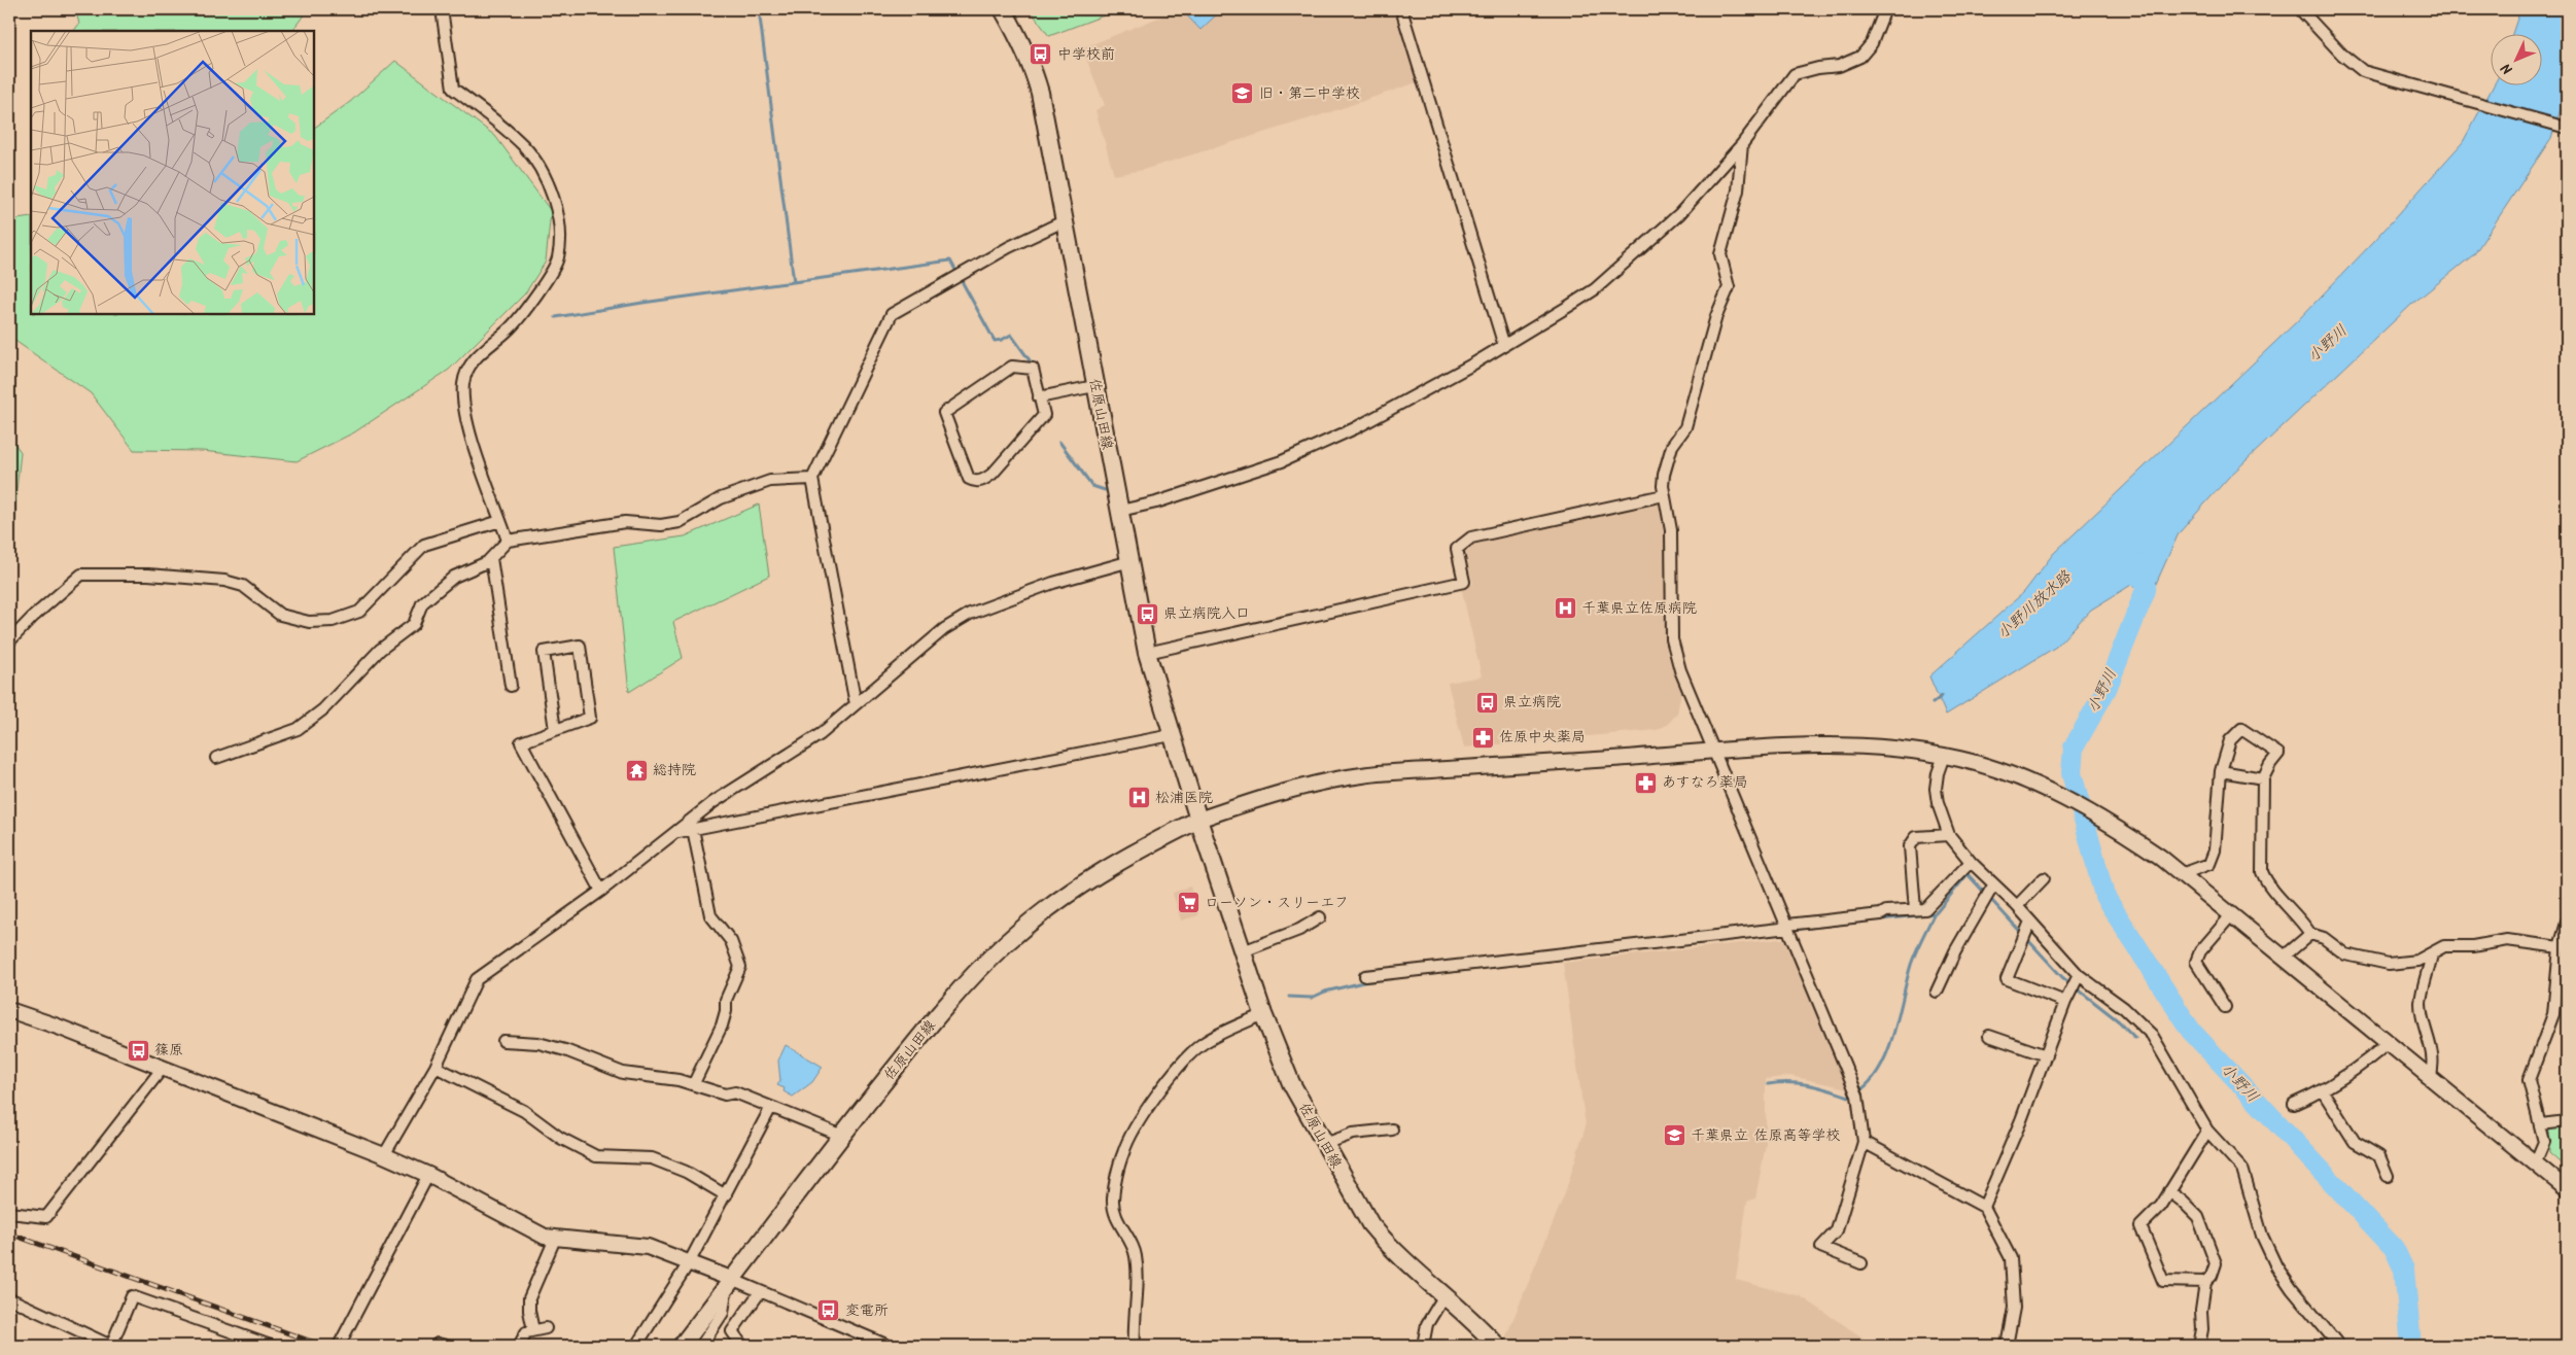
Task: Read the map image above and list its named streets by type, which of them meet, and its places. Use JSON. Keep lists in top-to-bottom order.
{
  "streets": {
    "main road": ["佐原山田線"]
  },
  "water": ["小野川", "小野川放水路"],
  "places": {
    "bus stop": [
      "中学校前",
      "県立病院入口",
      "県立病院",
      "篠原",
      "変電所"
    ],
    "school or university": ["旧・第二中学校", "千葉県立 佐原高等学校"],
    "hospital": ["千葉県立佐原病院", "松浦医院"],
    "pharmacy": ["佐原中央薬局", "あすなろ薬局"],
    "temple": ["総持院"],
    "supermarket": ["ローソン・スリーエフ"]
  },
  "north": "bottom left"
}
